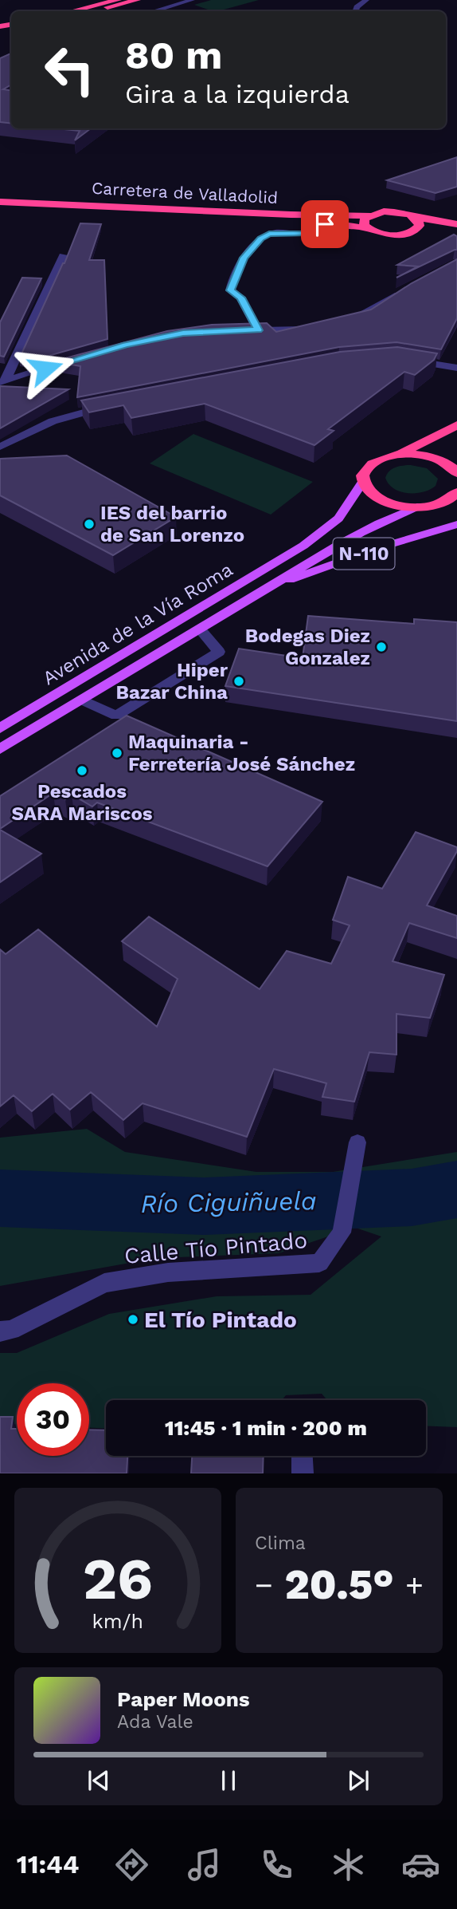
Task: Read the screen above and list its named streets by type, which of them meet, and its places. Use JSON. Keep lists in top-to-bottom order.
{
  "streets": {
    "highway": ["Carretera de Valladolid"],
    "main road": ["N-110", "Avenida de la Vía Roma"],
    "street": ["Calle Tío Pintado"]
  },
  "water": ["Río Ciguiñuela"],
  "places": [
    "IES del barrio de San Lorenzo",
    "Bodegas Diez Gonzalez",
    "Hiper Bazar China",
    "Maquinaria - Ferretería José Sánchez",
    "Pescados SARA Mariscos",
    "El Tío Pintado"
  ],
  "page": {
    "turn": ["80 m", "Gira a la izquierda"],
    "limit": "30",
    "trip": "11:45 · 1 min · 200 m",
    "tile": "Clima",
    "heat": ["−", "20.5°", "+"],
    "song": ["Paper Moons", "Ada Vale"],
    "tabs": "11:44",
    "gauge": ["26", "km/h"]
  }
}
